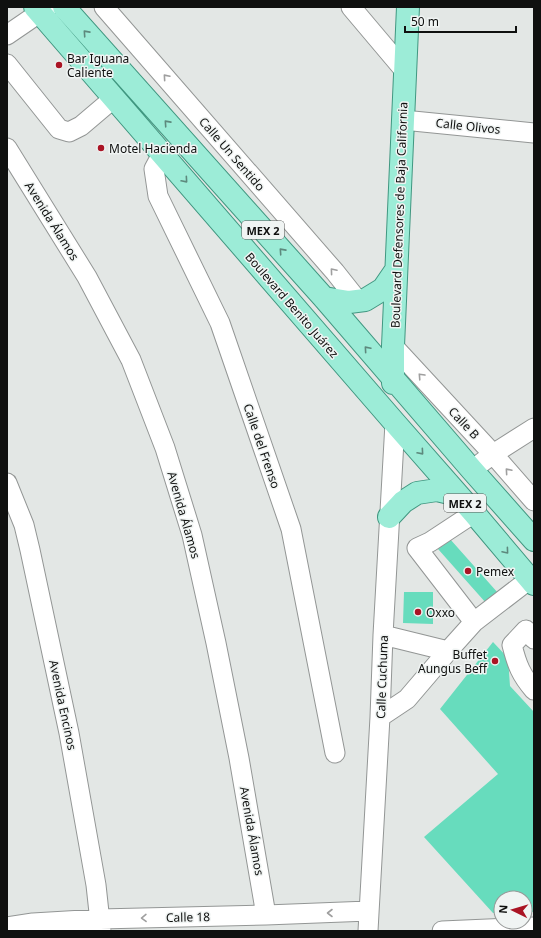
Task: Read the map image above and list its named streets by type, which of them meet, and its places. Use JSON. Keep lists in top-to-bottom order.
{
  "streets": {
    "main road": ["Boulevard Defensores de Baja California", "MEX 2", "Boulevard Benito Juárez"],
    "street": [
      "Calle Olivos",
      "Calle Un Sentido",
      "Avenida Álamos",
      "Calle B",
      "Calle del Frenso",
      "Calle Cuchuma",
      "Avenida Encinos",
      "Calle 18"
    ]
  },
  "crossings": [
    ["Calle Olivos", "Boulevard Defensores de Baja California"],
    ["Boulevard Defensores de Baja California", "MEX 2"],
    ["Boulevard Defensores de Baja California", "Boulevard Benito Juárez"],
    ["Boulevard Defensores de Baja California", "Calle B"],
    ["Boulevard Defensores de Baja California", "Calle Cuchuma"],
    ["Avenida Álamos", "Calle 18"],
    ["Boulevard Benito Juárez", "Calle del Frenso"],
    ["Boulevard Benito Juárez", "Calle Cuchuma"],
    ["Calle Cuchuma", "Calle 18"],
    ["Avenida Encinos", "Calle 18"]
  ],
  "one_way": ["Calle Un Sentido", "Calle B", "Calle 18"],
  "places": [
    "Bar Iguana Caliente",
    "Motel Hacienda",
    "Pemex",
    "Oxxo",
    "Buffet Aungus Beff"
  ],
  "scale_bar": "50 m",
  "north": "left"
}
